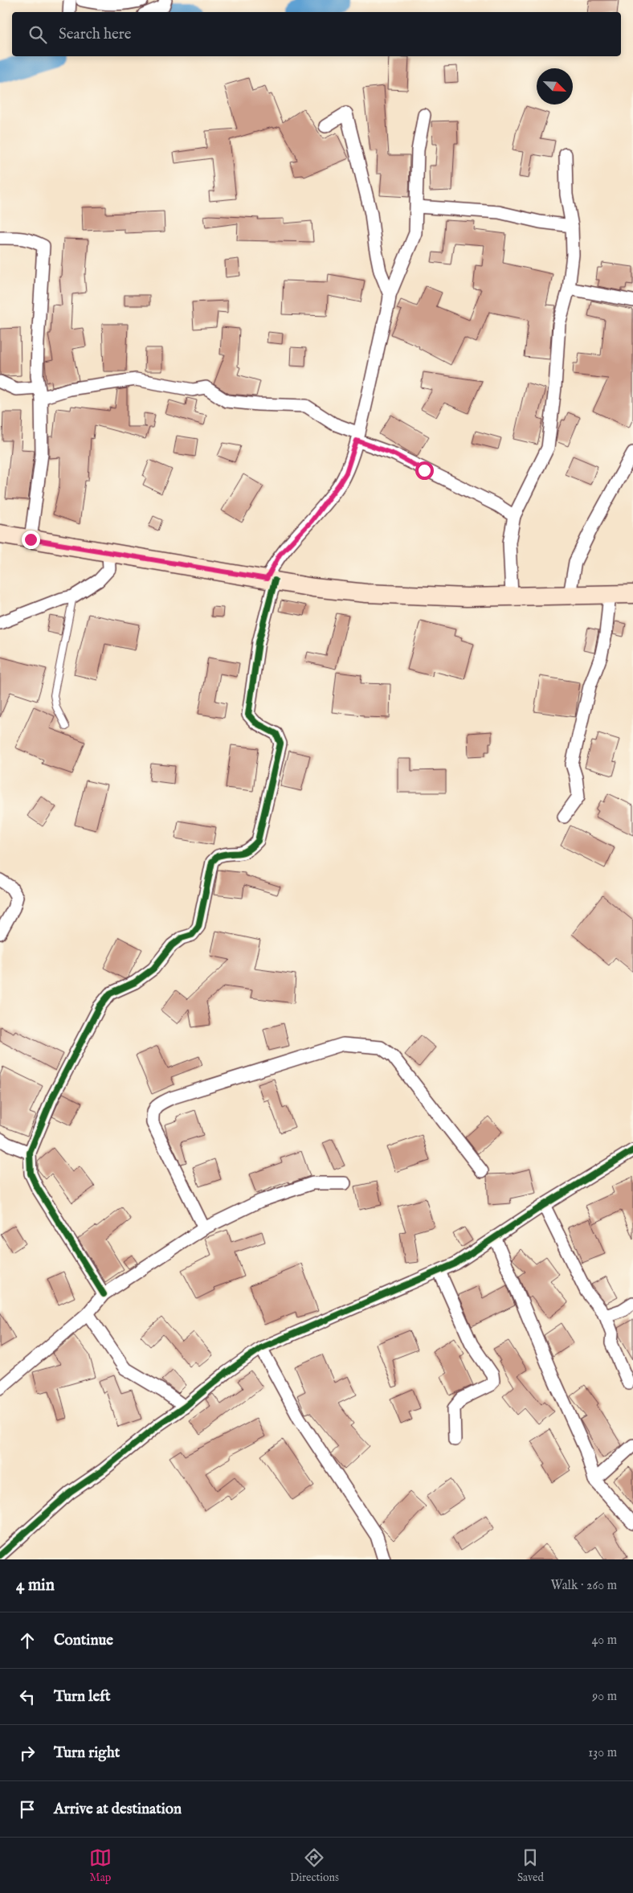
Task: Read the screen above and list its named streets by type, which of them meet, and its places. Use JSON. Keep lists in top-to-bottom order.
{
  "north": "bottom right",
  "page": {
    "search": "Search here",
    "heading": ["4 min", "Walk · 260 m"],
    "list": [
      ["Continue", "40 m"],
      ["Turn left", "90 m"],
      ["Turn right", "130 m"],
      "Arrive at destination"
    ],
    "nav": ["Map", "Directions", "Saved"]
  }
}
